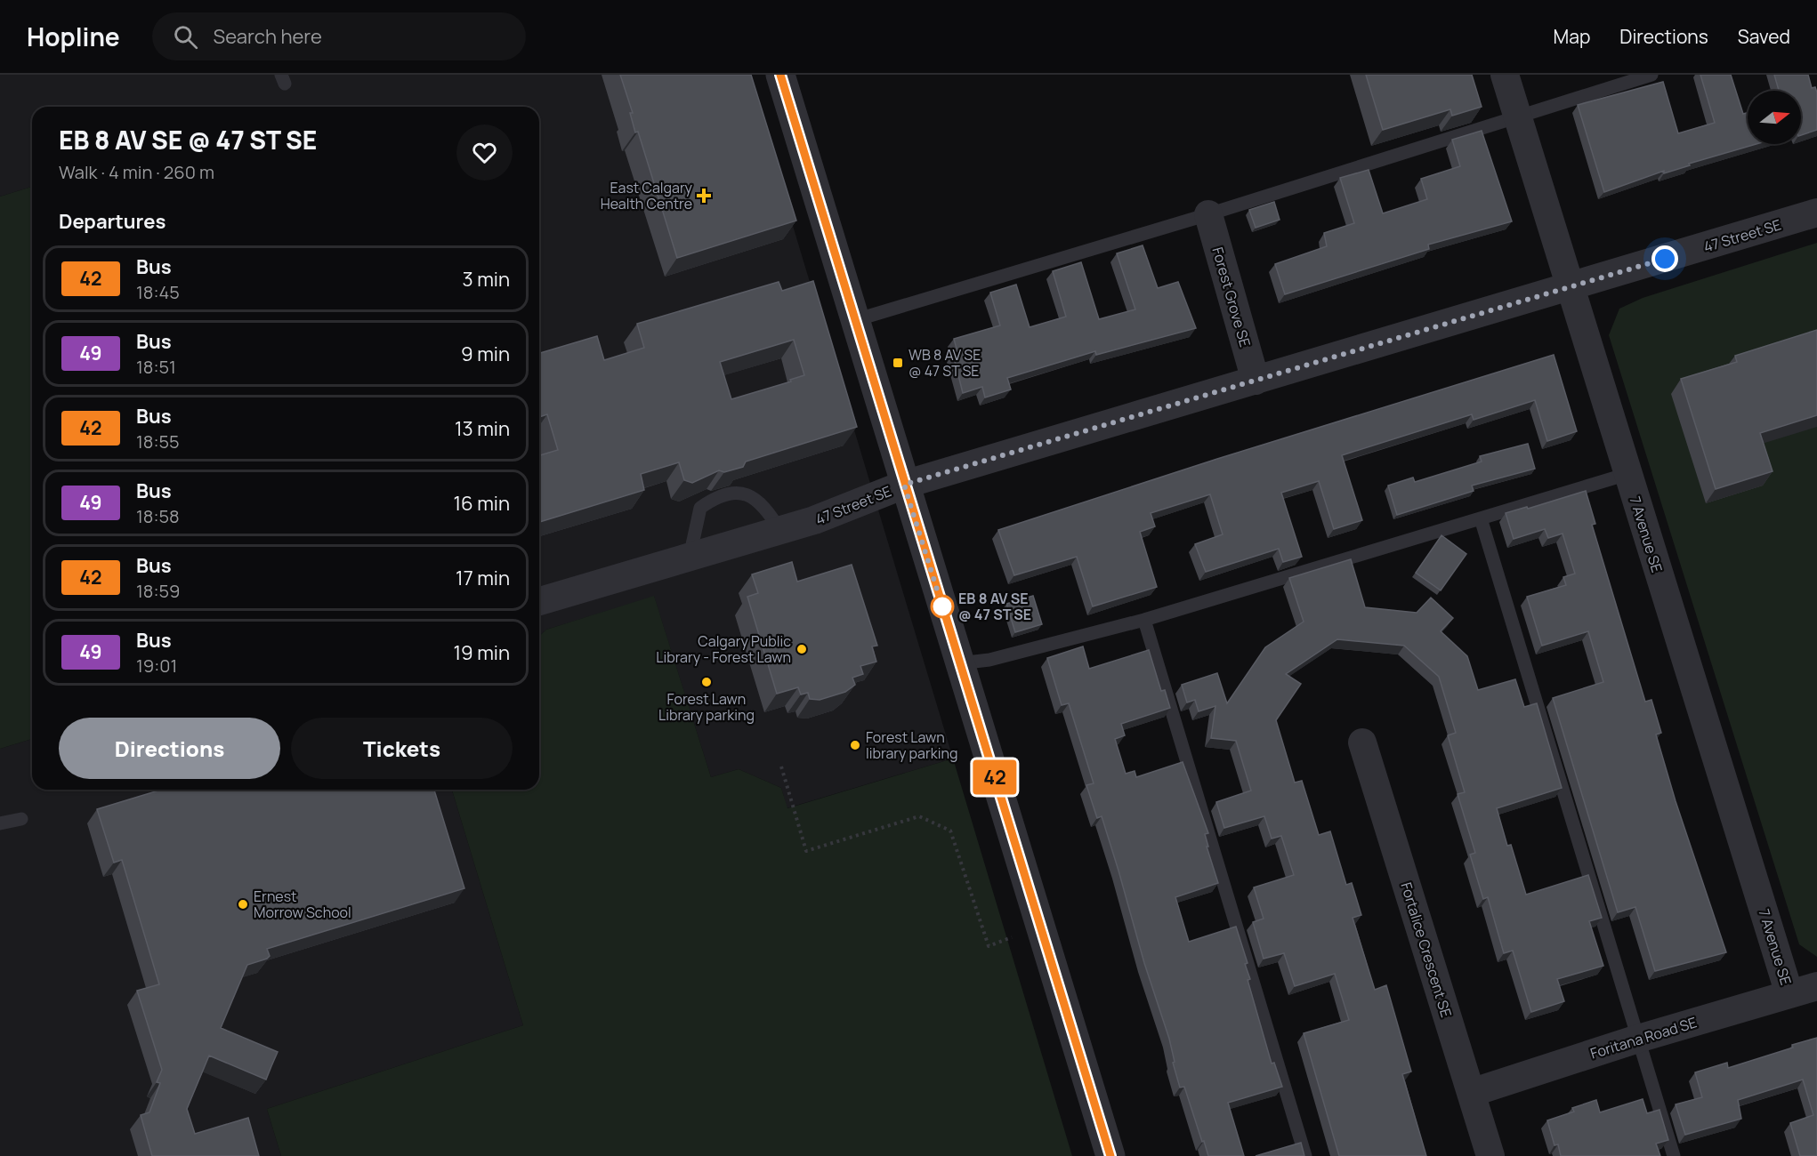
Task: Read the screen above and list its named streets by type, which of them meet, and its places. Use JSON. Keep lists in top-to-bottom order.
{
  "streets": {
    "street": [
      "47 Street SE",
      "Forest Grove SE",
      "7 Avenue SE",
      "Fortalice Crescent SE",
      "Foritana Road SE"
    ]
  },
  "crossings": [
    ["47 Street SE", "Forest Grove SE"],
    ["47 Street SE", "7 Avenue SE"],
    ["7 Avenue SE", "Foritana Road SE"],
    ["Fortalice Crescent SE", "Foritana Road SE"]
  ],
  "places": {
    "health": ["East Calgary Health Centre"],
    "transit": ["WB 8 AV SE @ 47 ST SE"],
    "other": [
      "EB 8 AV SE @ 47 ST SE",
      "Calgary Public Library - Forest Lawn",
      "Forest Lawn Library parking",
      "Forest Lawn library parking",
      "Ernest Morrow School"
    ]
  },
  "lines": ["bus line 42"],
  "north": "right",
  "page": {
    "header": "Hopline",
    "search": "Search here",
    "nav": ["Map", "Directions", "Saved"],
    "on_map": "42",
    "heading": [
      ["EB 8 AV SE @ 47 ST SE", "Walk · 4 min · 260 m"],
      "Departures"
    ],
    "list": [
      {
        "mark": "42",
        "name": "Bus",
        "note": "18:45",
        "value": "3 min"
      },
      {
        "mark": "49",
        "name": "Bus",
        "note": "18:51",
        "value": "9 min"
      },
      {
        "mark": "42",
        "name": "Bus",
        "note": "18:55",
        "value": "13 min"
      },
      {
        "mark": "49",
        "name": "Bus",
        "note": "18:58",
        "value": "16 min"
      },
      {
        "mark": "42",
        "name": "Bus",
        "note": "18:59",
        "value": "17 min"
      },
      {
        "mark": "49",
        "name": "Bus",
        "note": "19:01",
        "value": "19 min"
      }
    ],
    "buttons": ["Directions", "Tickets"]
  }
}
